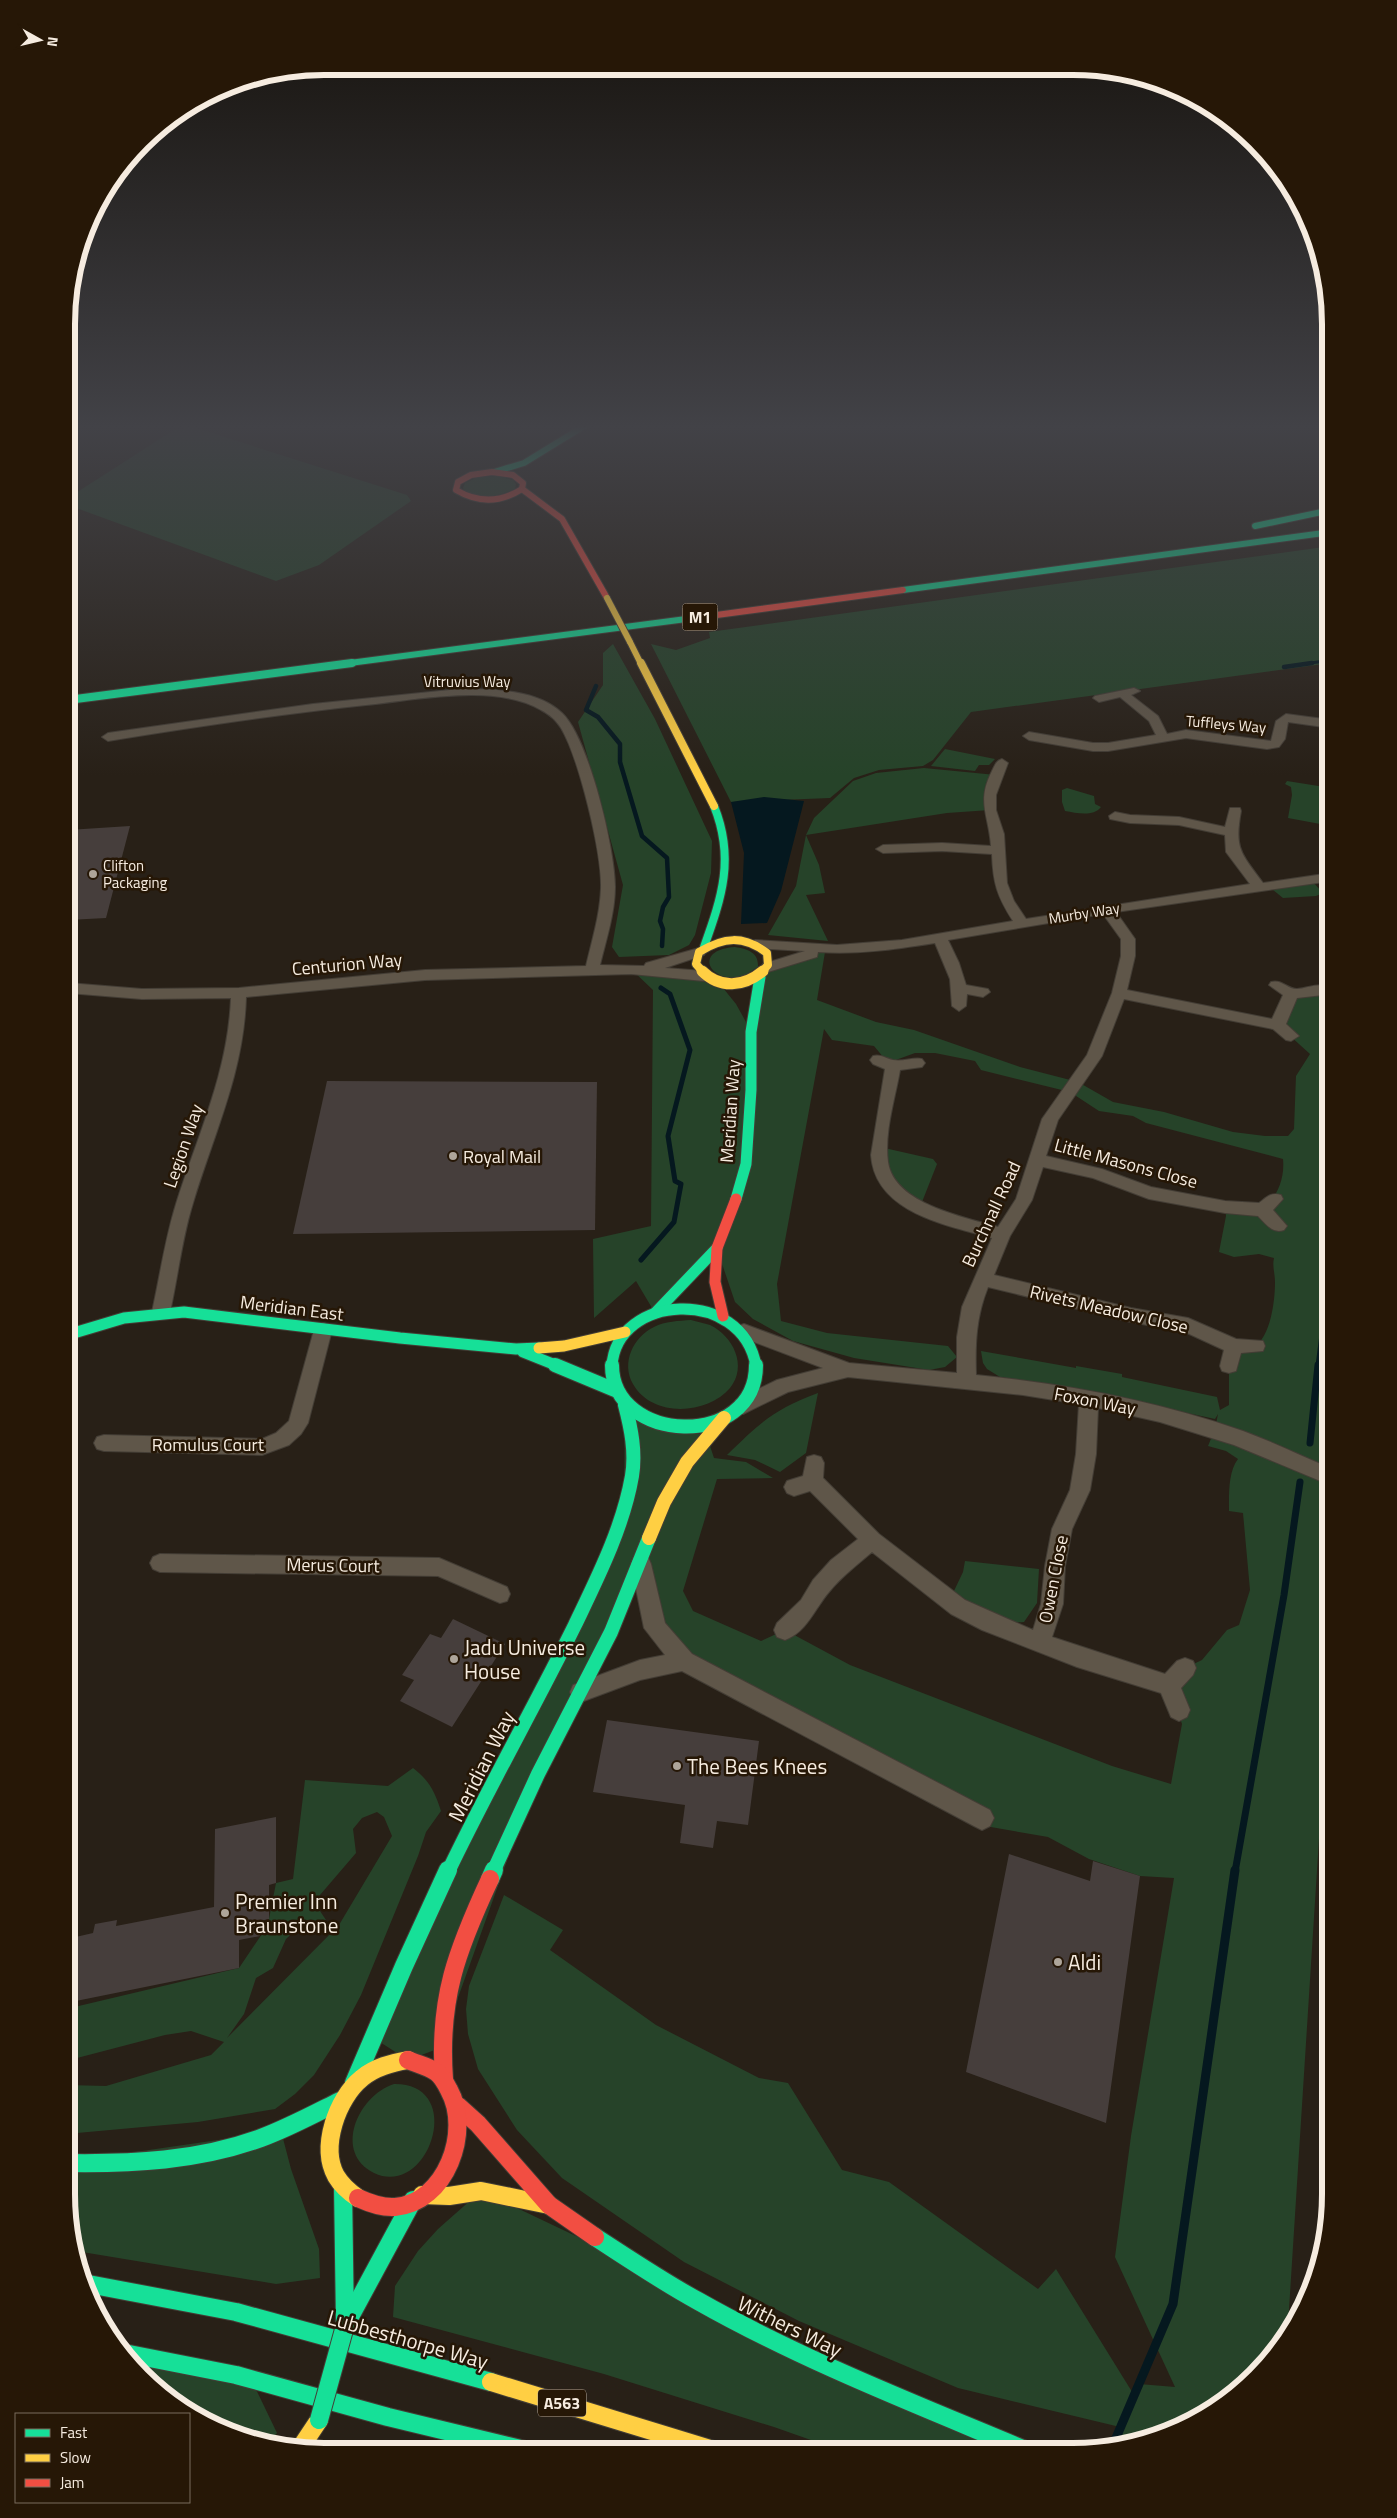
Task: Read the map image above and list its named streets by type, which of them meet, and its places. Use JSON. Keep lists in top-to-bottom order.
{
  "streets": {
    "main road": [
      "M1",
      "Meridian Way",
      "Meridian East",
      "Withers Way",
      "Lubbesthorpe Way",
      "A563"
    ],
    "street": [
      "Vitruvius Way",
      "Tuffleys Way",
      "Murby Way",
      "Centurion Way",
      "Legion Way",
      "Little Masons Close",
      "Burchnall Road",
      "Rivets Meadow Close",
      "Foxon Way",
      "Romulus Court",
      "Merus Court",
      "Owen Close"
    ]
  },
  "crossings": [
    ["Vitruvius Way", "Centurion Way"],
    ["Murby Way", "Centurion Way"],
    ["Murby Way", "Meridian Way"],
    ["Murby Way", "Burchnall Road"],
    ["Centurion Way", "Meridian Way"],
    ["Centurion Way", "Legion Way"],
    ["Meridian Way", "Meridian East"],
    ["Meridian Way", "Foxon Way"],
    ["Meridian Way", "Withers Way"],
    ["Legion Way", "Meridian East"],
    ["Little Masons Close", "Burchnall Road"],
    ["Burchnall Road", "Rivets Meadow Close"],
    ["Burchnall Road", "Foxon Way"],
    ["Meridian East", "Foxon Way"],
    ["Meridian East", "Romulus Court"],
    ["Foxon Way", "Owen Close"]
  ],
  "places": [
    "Clifton Packaging",
    "Royal Mail",
    "Jadu Universe House",
    "The Bees Knees",
    "Premier Inn Braunstone",
    "Aldi"
  ],
  "legend": ["Fast", "Slow", "Jam"],
  "north": "right"
}
